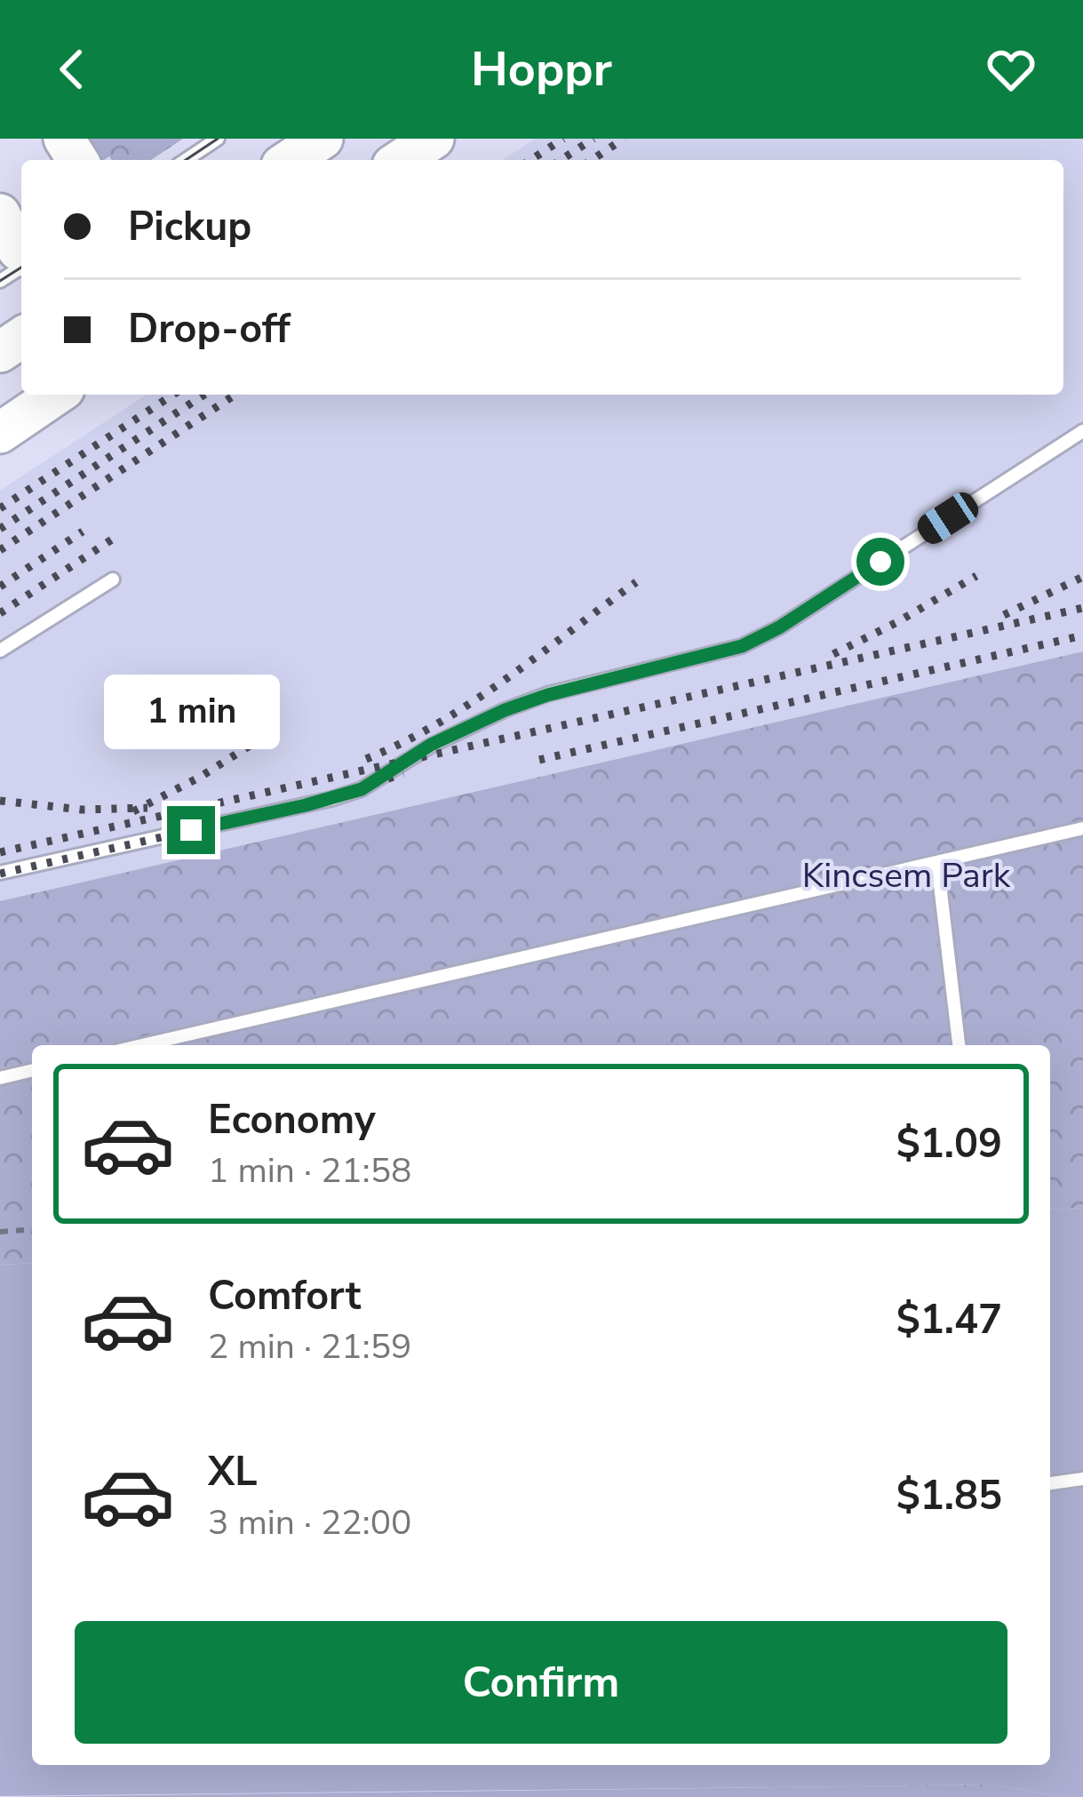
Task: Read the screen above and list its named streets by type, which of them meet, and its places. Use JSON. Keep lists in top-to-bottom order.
{
  "parks": ["Kincsem Park"],
  "page": {
    "header": "Hoppr",
    "banner": ["Pickup", "Drop-off"],
    "bubble": "1 min",
    "list": [
      {
        "name": "Economy",
        "note": "1 min · 21:58",
        "value": "$1.09"
      },
      {
        "name": "Comfort",
        "note": "2 min · 21:59",
        "value": "$1.47"
      },
      {
        "name": "XL",
        "note": "3 min · 22:00",
        "value": "$1.85"
      }
    ],
    "buttons": "Confirm"
  }
}
